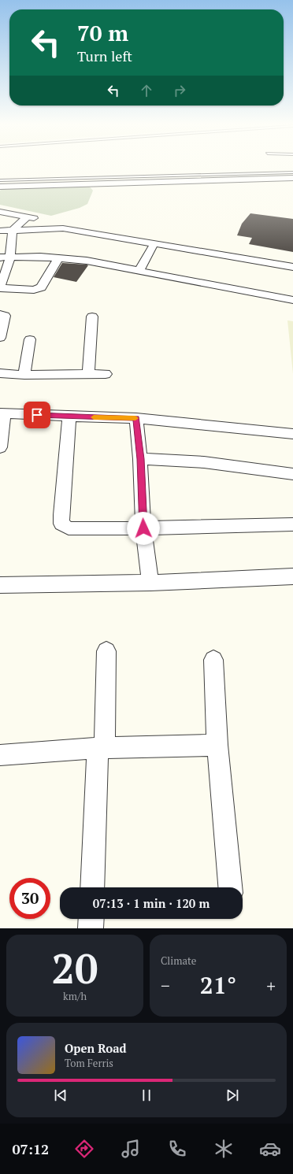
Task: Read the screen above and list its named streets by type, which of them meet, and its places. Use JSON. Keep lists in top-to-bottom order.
{
  "page": {
    "turn": ["70 m", "Turn left"],
    "limit": "30",
    "trip": "07:13 · 1 min · 120 m",
    "tile": [
      ["20", "km/h"],
      "Climate"
    ],
    "heat": ["−", "21°", "+"],
    "song": ["Open Road", "Tom Ferris"],
    "tabs": "07:12"
  }
}
